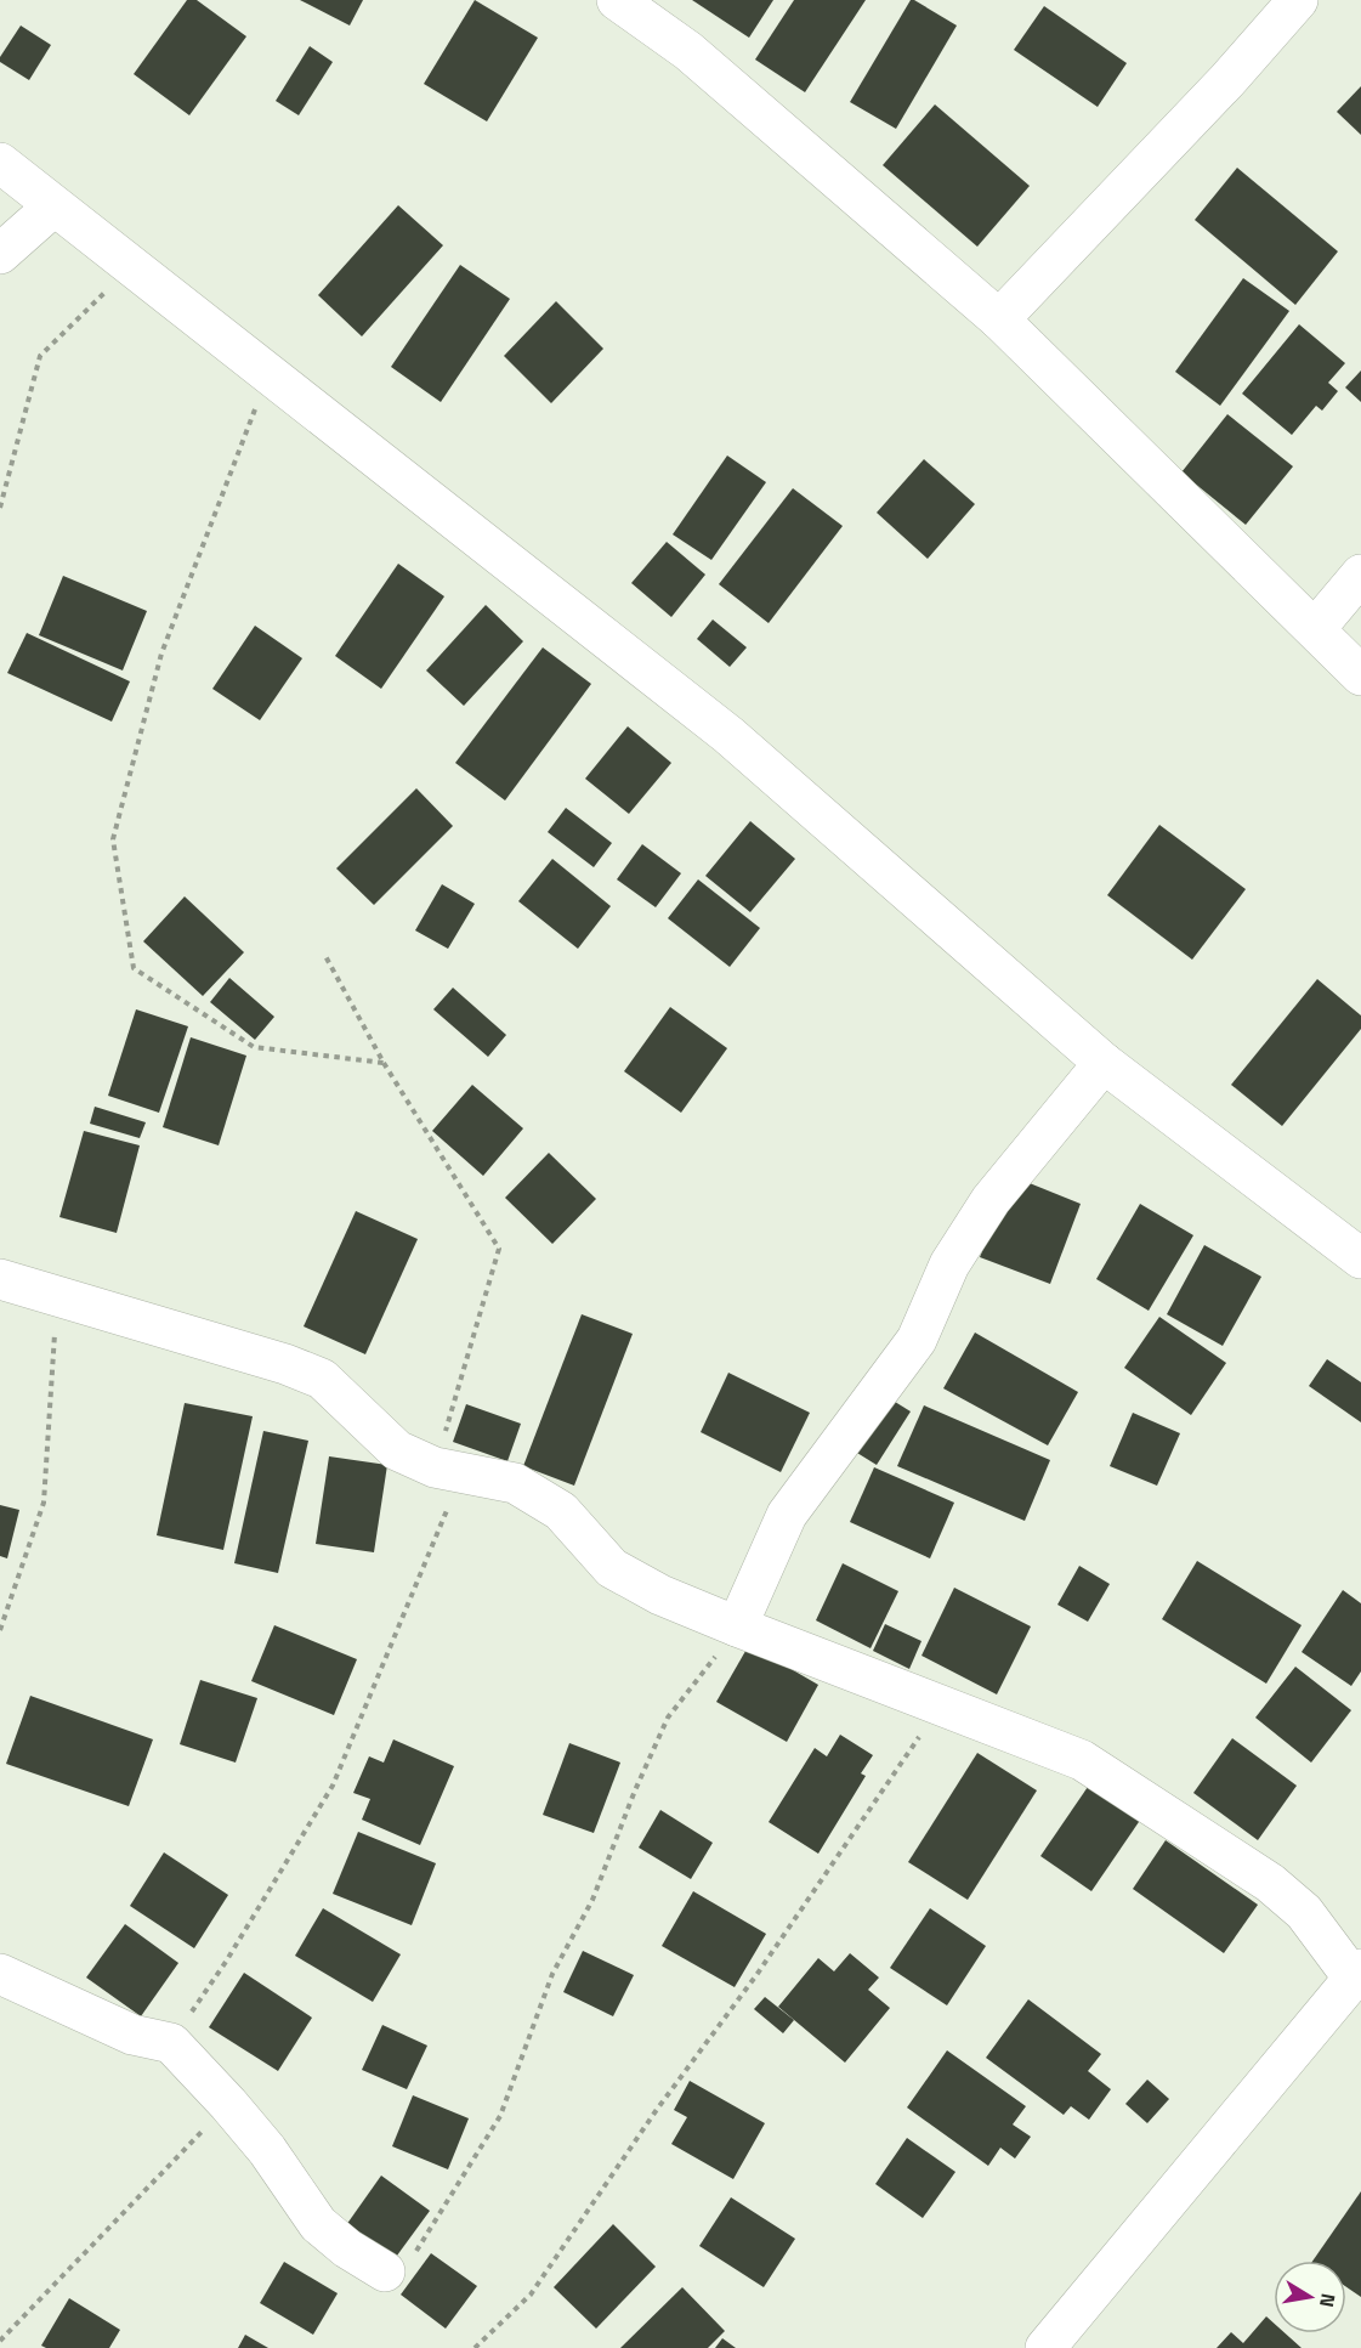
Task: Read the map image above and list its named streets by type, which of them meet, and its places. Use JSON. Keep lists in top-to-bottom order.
{
  "north": "right"
}
